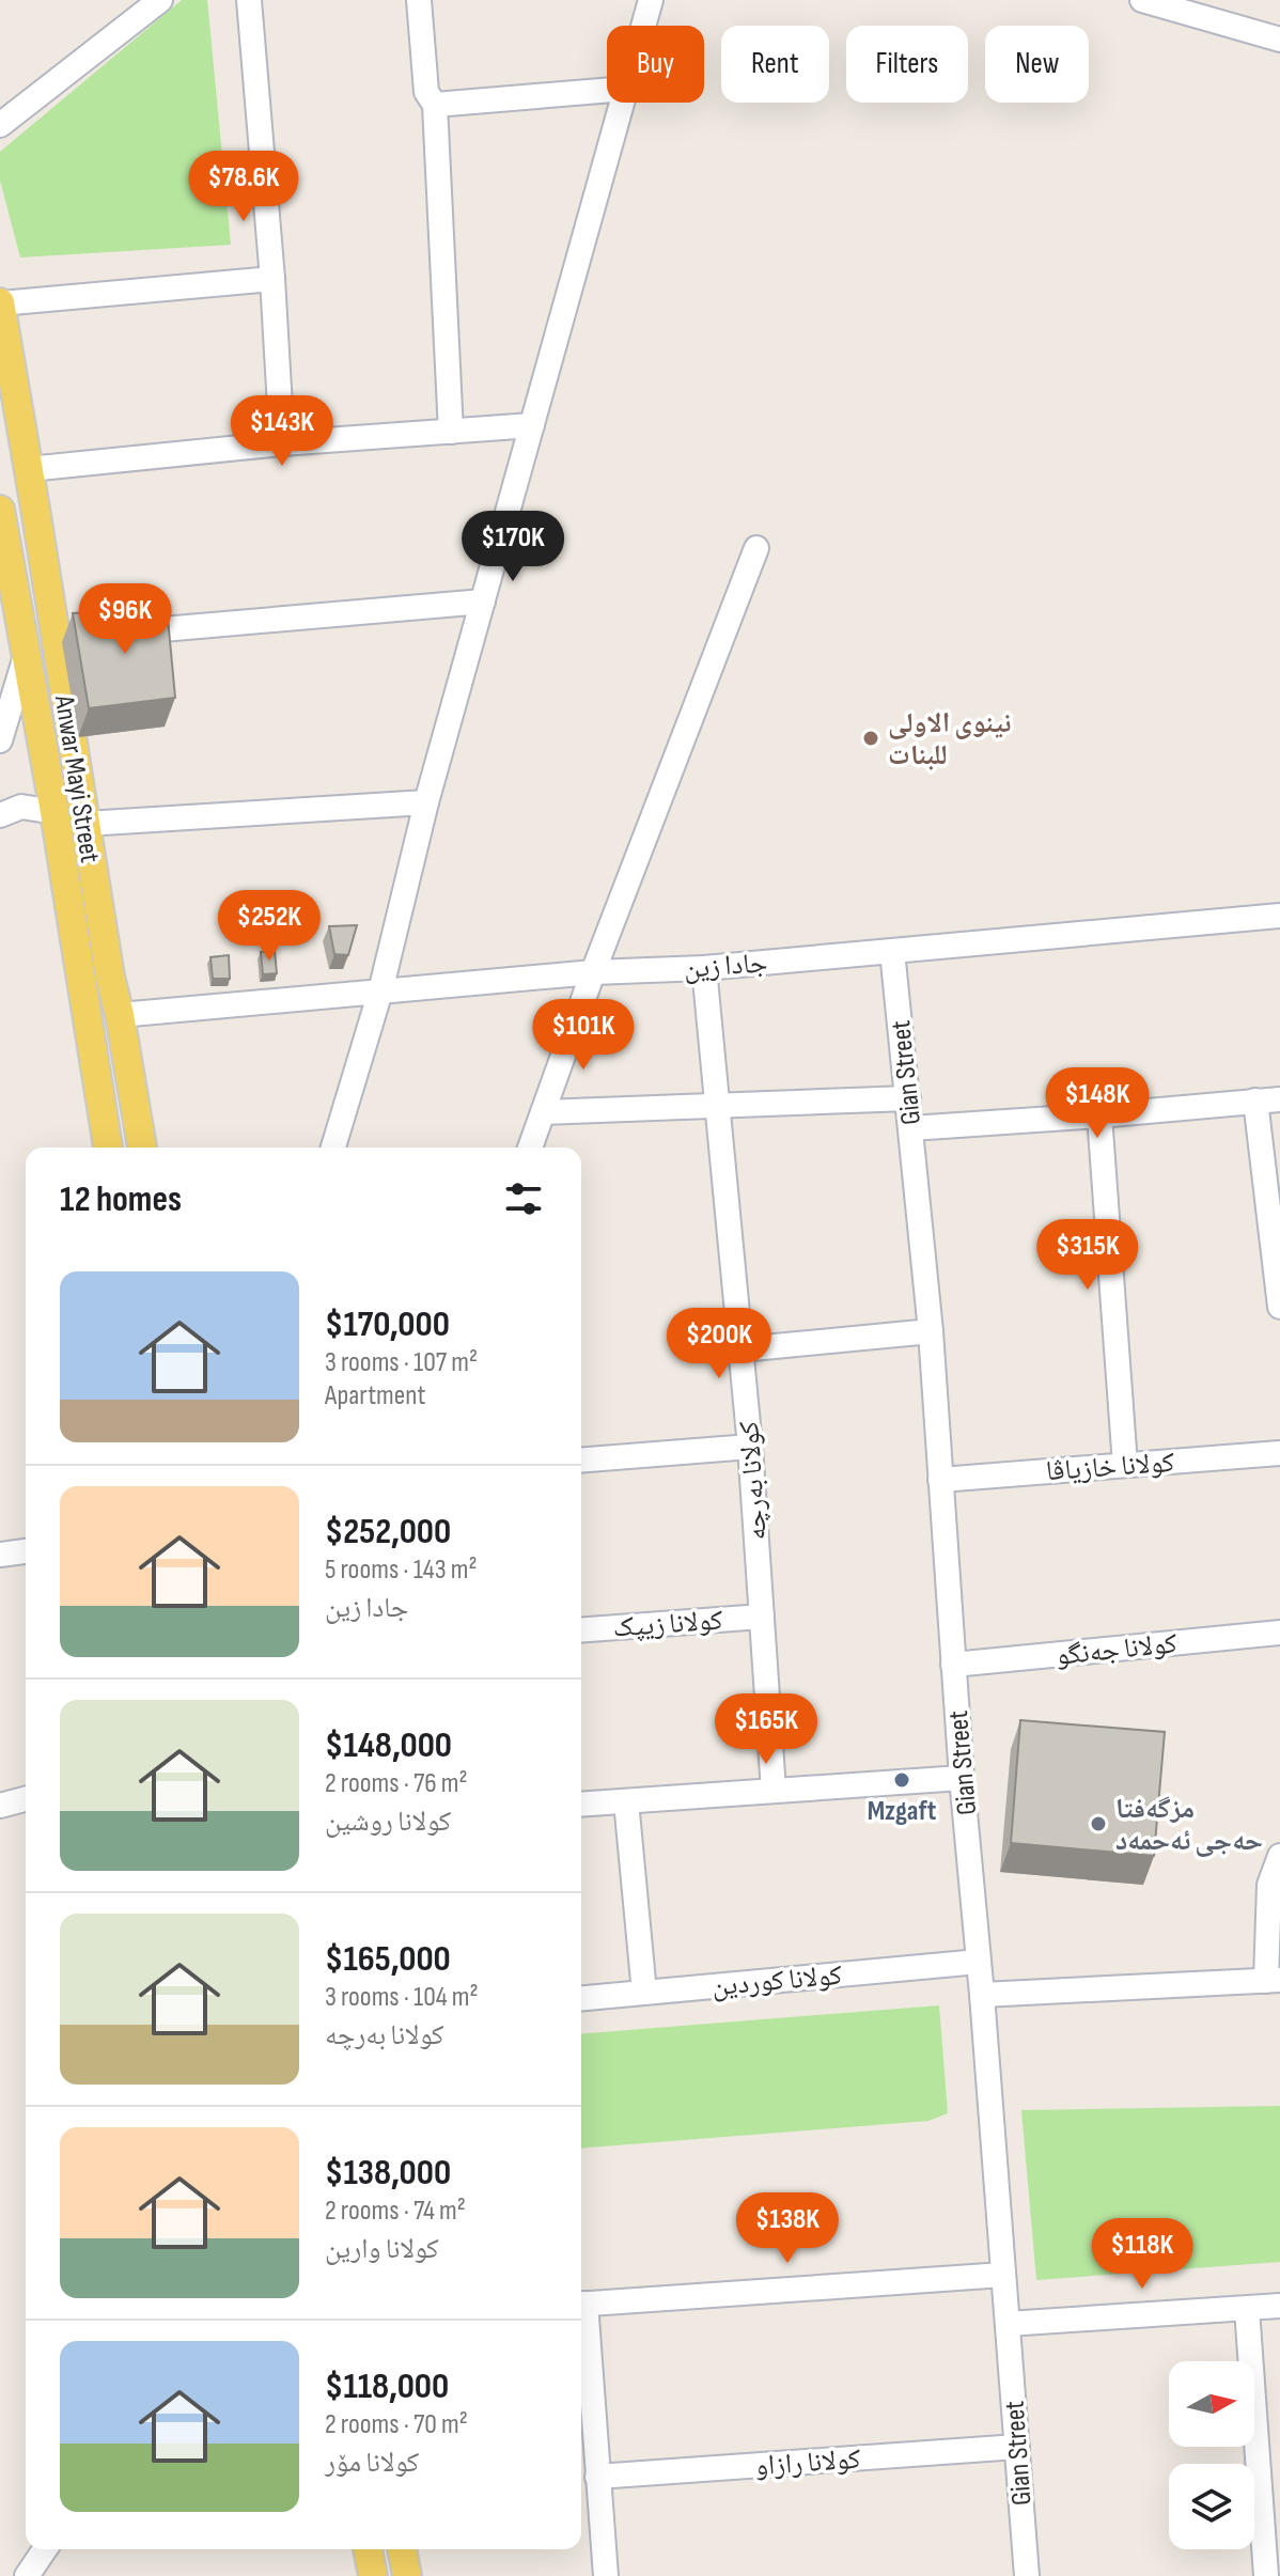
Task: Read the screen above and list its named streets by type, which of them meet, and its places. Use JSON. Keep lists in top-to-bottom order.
{
  "streets": {
    "main road": ["Anwar Mayi Street"],
    "street": [
      "جادا زین",
      "Gian Street",
      "کولانا خازیاڤا",
      "کولانا بەرچە",
      "کولانا زیپک",
      "کولانا جەنگو",
      "کولانا کوردین",
      "کولانا رازاو"
    ]
  },
  "crossings": [
    ["Anwar Mayi Street", "جادا زین"],
    ["جادا زین", "Gian Street"],
    ["جادا زین", "کولانا بەرچە"],
    ["Gian Street", "کولانا خازیاڤا"],
    ["Gian Street", "کولانا جەنگو"],
    ["Gian Street", "کولانا کوردین"],
    ["Gian Street", "کولانا رازاو"],
    ["کولانا بەرچە", "کولانا زیپک"]
  ],
  "places": ["نينوى الاولى للبنات", "Mzgaft", "مزگەفتا حەجی ئەحمەد"],
  "north": "right",
  "page": {
    "chip": [
      "Buy",
      "Rent",
      "Filters",
      "New"
    ],
    "price": [
      "$78.6K",
      "$143K",
      "$170K",
      "$96K",
      "$252K",
      "$101K",
      "$148K",
      "$315K",
      "$200K",
      "$165K",
      "$138K",
      "$118K"
    ],
    "heading": "12 homes",
    "list": [
      {
        "name": "$170,000",
        "note": "3 rooms · 107 m² · Apartment"
      },
      {
        "name": "$252,000",
        "note": "5 rooms · 143 m² · جادا زین"
      },
      {
        "name": "$148,000",
        "note": "2 rooms · 76 m² · کولانا روشین"
      },
      {
        "name": "$165,000",
        "note": "3 rooms · 104 m² · کولانا بەرچە"
      },
      {
        "name": "$138,000",
        "note": "2 rooms · 74 m² · کولانا وارین"
      },
      {
        "name": "$118,000",
        "note": "2 rooms · 70 m² · کولانا مۆر"
      }
    ]
  }
}
